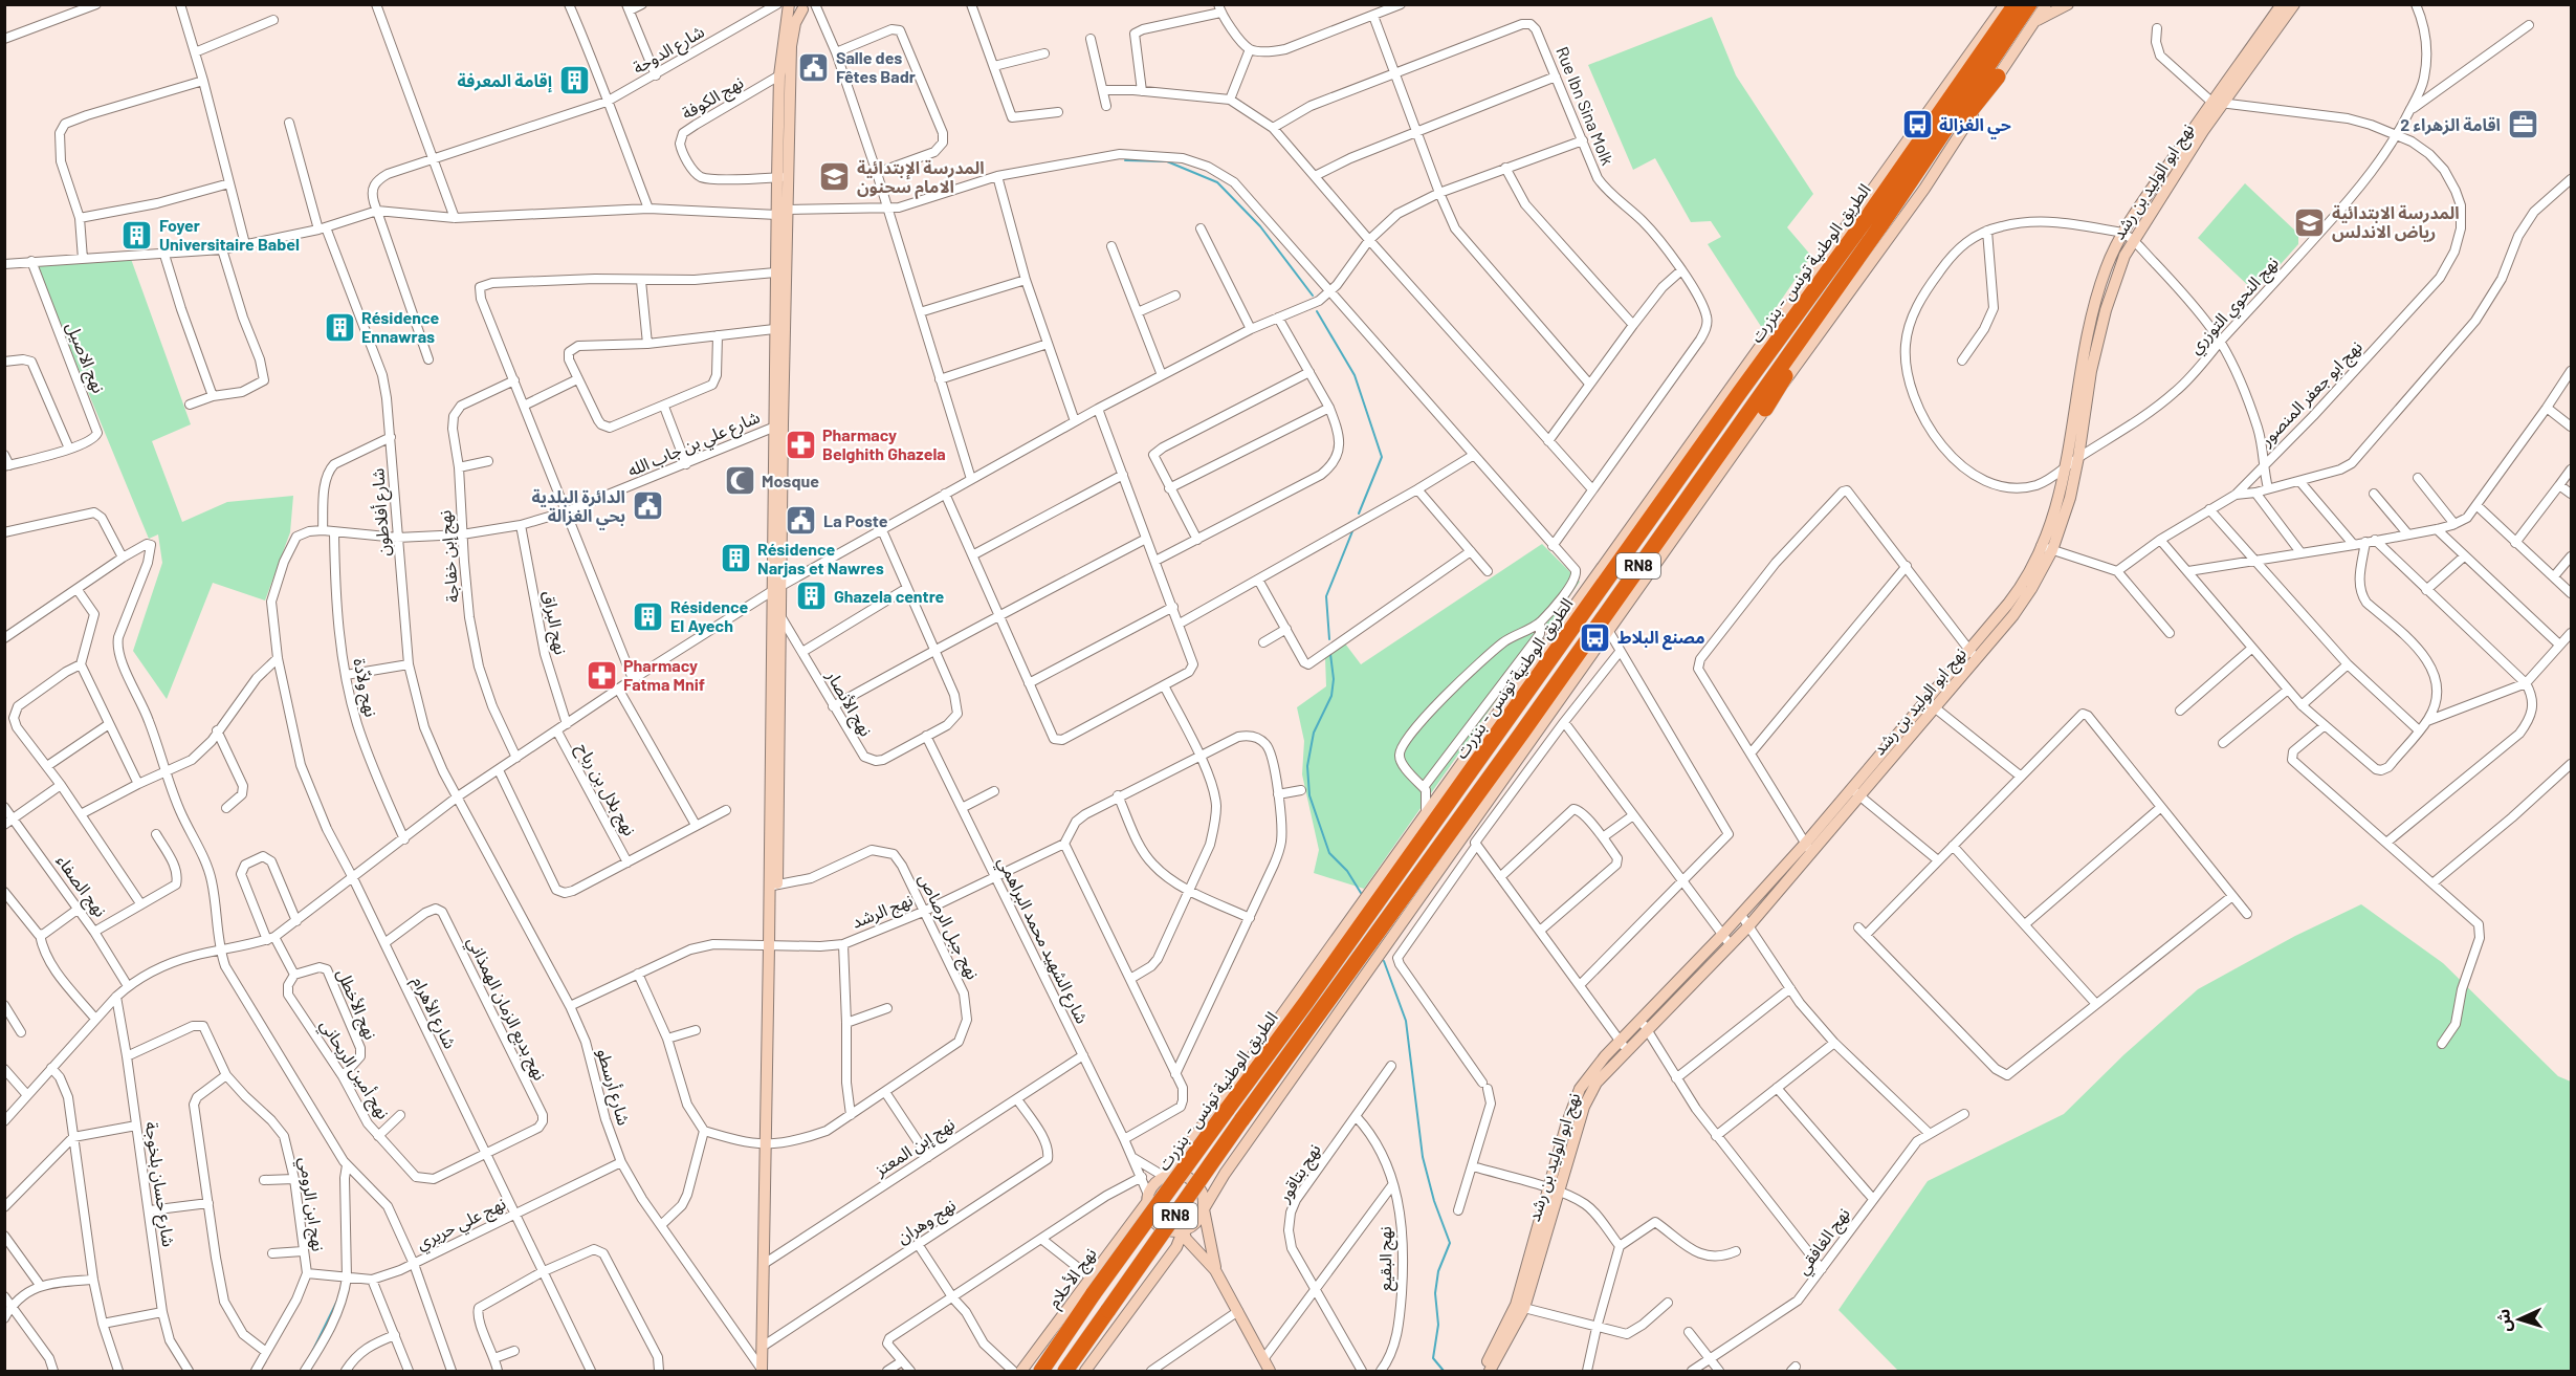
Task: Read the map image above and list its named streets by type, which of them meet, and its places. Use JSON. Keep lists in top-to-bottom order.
{
  "streets": {
    "highway": ["الطريق الوطنية تونس - بنزرت", "RN8"],
    "street": [
      "شارع الدوحة",
      "نهج الكوفة",
      "Rue Ibn Sina Molk",
      "نهج ابو الوليد بن رشد",
      "نهج النحوي التوزري",
      "نهج الاصيل",
      "نهج ابو جعفر المنصور",
      "شارع علي بن جاب الله",
      "شارع أفلاطون",
      "نهج إبن خفاجة",
      "نهج البراق",
      "نهج ولاّدة",
      "نهج الأنصار",
      "نهج بلال بن رباح",
      "نهج الصفاء",
      "نهج الرشد",
      "نهج جبل الرصاص",
      "شارع الشهيد محمد البراهمي",
      "نهج الأخطل",
      "نهج بديع الزمان الهمذاني",
      "شارع الأهرام",
      "نهج أمين الريحاني",
      "شارع أرسطو",
      "نهج إبن المعتز",
      "نهج بتاقور",
      "شارع حسان بلخوجة",
      "نهج ابن الرومي",
      "نهج وهران",
      "نهج علي حريري",
      "نهج الغافقي",
      "نهج البقيع",
      "نهج الأحلام"
    ]
  },
  "crossings": [
    ["نهج ابو الوليد بن رشد", "نهج النحوي التوزري"],
    ["نهج ابو الوليد بن رشد", "نهج ابو جعفر المنصور"],
    ["الطريق الوطنية تونس - بنزرت", "RN8"],
    ["الطريق الوطنية تونس - بنزرت", "نهج الأحلام"],
    ["نهج النحوي التوزري", "نهج ابو جعفر المنصور"],
    ["شارع علي بن جاب الله", "شارع أفلاطون"],
    ["شارع علي بن جاب الله", "نهج إبن خفاجة"],
    ["شارع علي بن جاب الله", "نهج البراق"],
    ["شارع علي بن جاب الله", "نهج ولاّدة"],
    ["شارع علي بن جاب الله", "شارع الأهرام"],
    ["شارع أفلاطون", "شارع أرسطو"],
    ["نهج الأنصار", "شارع الشهيد محمد البراهمي"],
    ["نهج الرشد", "نهج جبل الرصاص"],
    ["نهج الرشد", "شارع الشهيد محمد البراهمي"],
    ["نهج الرشد", "شارع أرسطو"],
    ["شارع الشهيد محمد البراهمي", "نهج إبن المعتز"],
    ["شارع الشهيد محمد البراهمي", "نهج الأحلام"],
    ["نهج الأخطل", "نهج أمين الريحاني"],
    ["نهج بديع الزمان الهمذاني", "شارع الأهرام"],
    ["نهج بديع الزمان الهمذاني", "نهج أمين الريحاني"],
    ["شارع الأهرام", "نهج أمين الريحاني"],
    ["شارع الأهرام", "نهج علي حريري"],
    ["شارع أرسطو", "نهج علي حريري"],
    ["نهج إبن المعتز", "نهج وهران"],
    ["نهج بتاقور", "نهج البقيع"],
    ["شارع حسان بلخوجة", "نهج ابن الرومي"],
    ["نهج ابن الرومي", "نهج علي حريري"]
  ],
  "places": {
    "public building": ["Salle des Fêtes Badr", "الدائرة البلدية بحي الغزالة", "La Poste"],
    "building": [
      "إقامة المعرفة",
      "Foyer Universitaire Babel",
      "Résidence Ennawras",
      "Résidence Narjas et Nawres",
      "Ghazela centre",
      "Résidence El Ayech"
    ],
    "bus stop": ["حي الغزالة", "مصنع البلاط"],
    "office": ["اقامة الزهراء 2"],
    "school or university": ["المدرسة الإبتدائية الامام سحنون", "المدرسة الابتدائية رياض الاندلس"],
    "pharmacy": ["Pharmacy Belghith Ghazela", "Pharmacy Fatma Mnif"],
    "mosque": ["Mosque"]
  },
  "north": "left"
}
